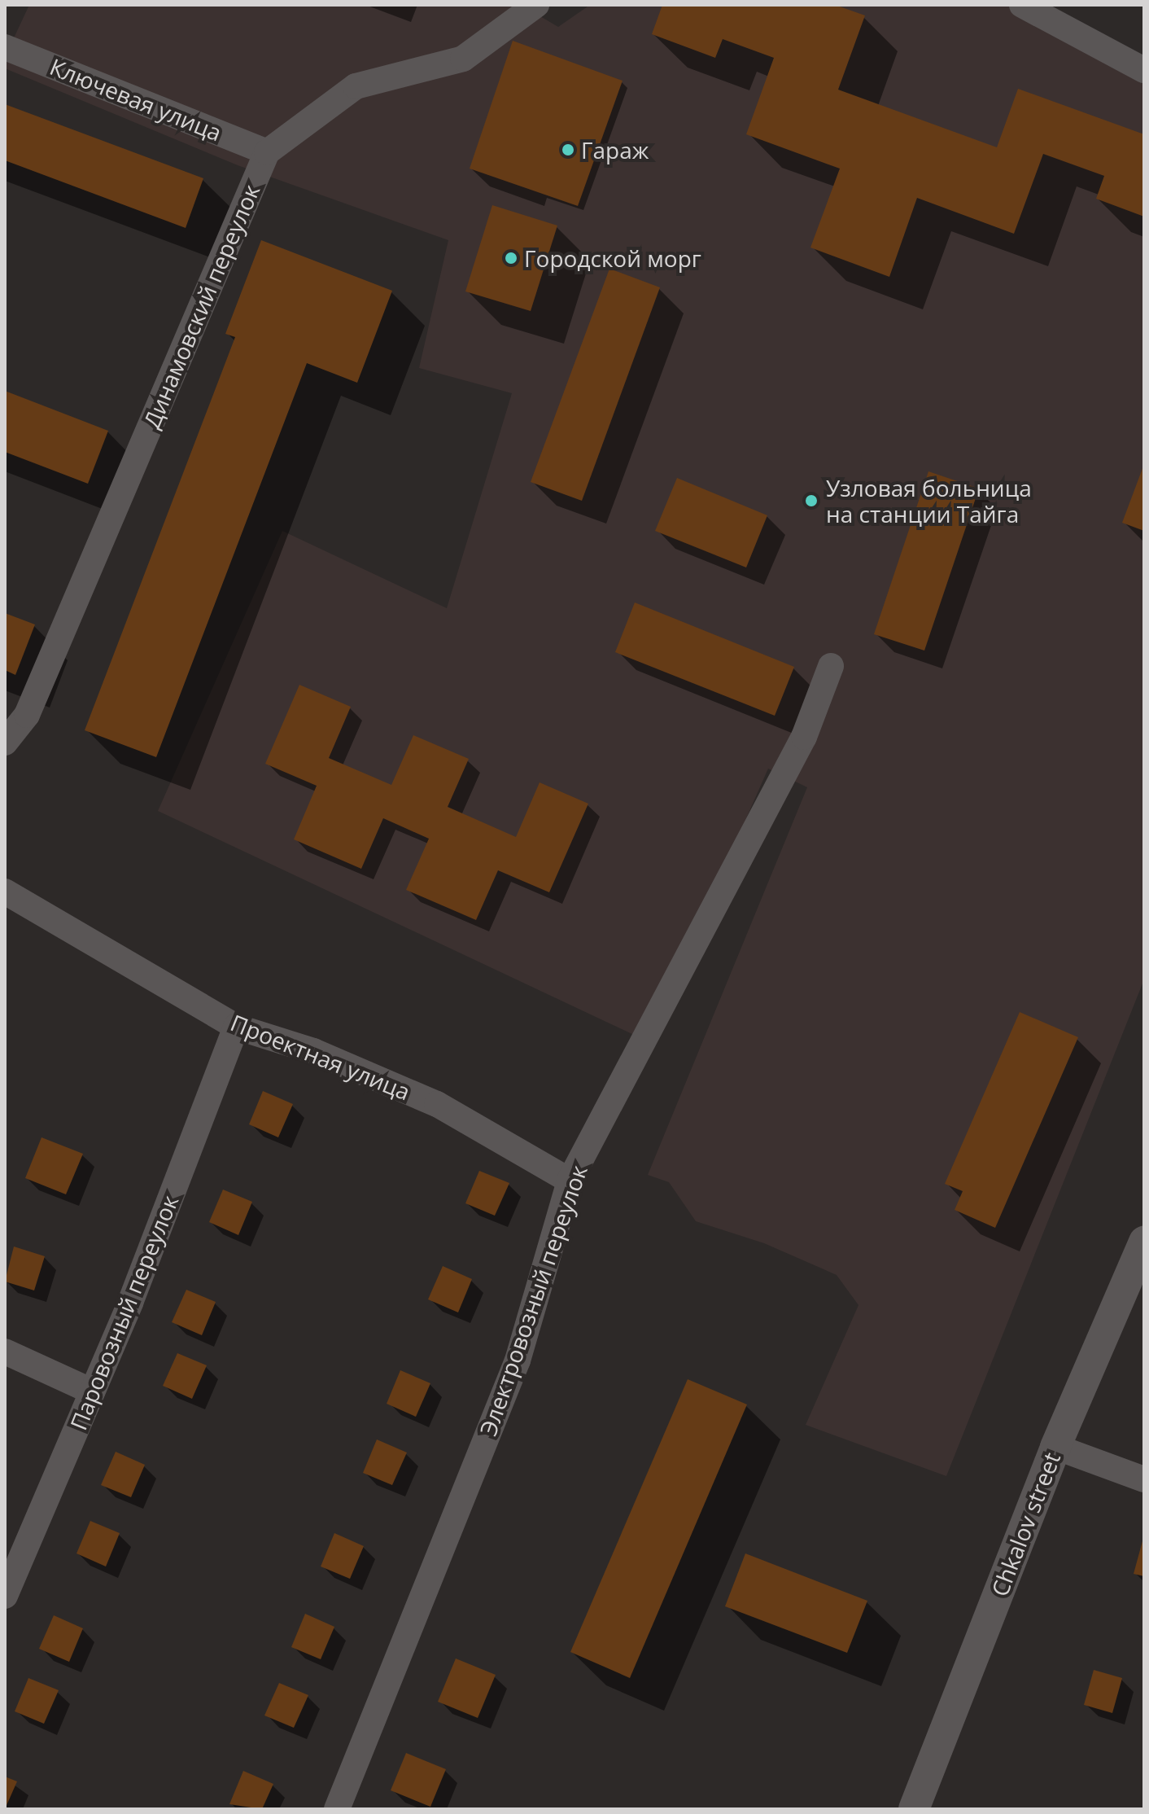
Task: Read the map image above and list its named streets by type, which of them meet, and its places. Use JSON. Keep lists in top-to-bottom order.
{
  "streets": {
    "street": [
      "Ключевая улица",
      "Динамовский переулок",
      "Проектная улица",
      "Электровозный переулок",
      "Паровозный переулок",
      "Chkalov street"
    ]
  },
  "crossings": [
    ["Ключевая улица", "Динамовский переулок"],
    ["Проектная улица", "Электровозный переулок"],
    ["Проектная улица", "Паровозный переулок"]
  ],
  "places": ["Гараж", "Городской морг", "Узловая больница на станции Тайга"]
}
